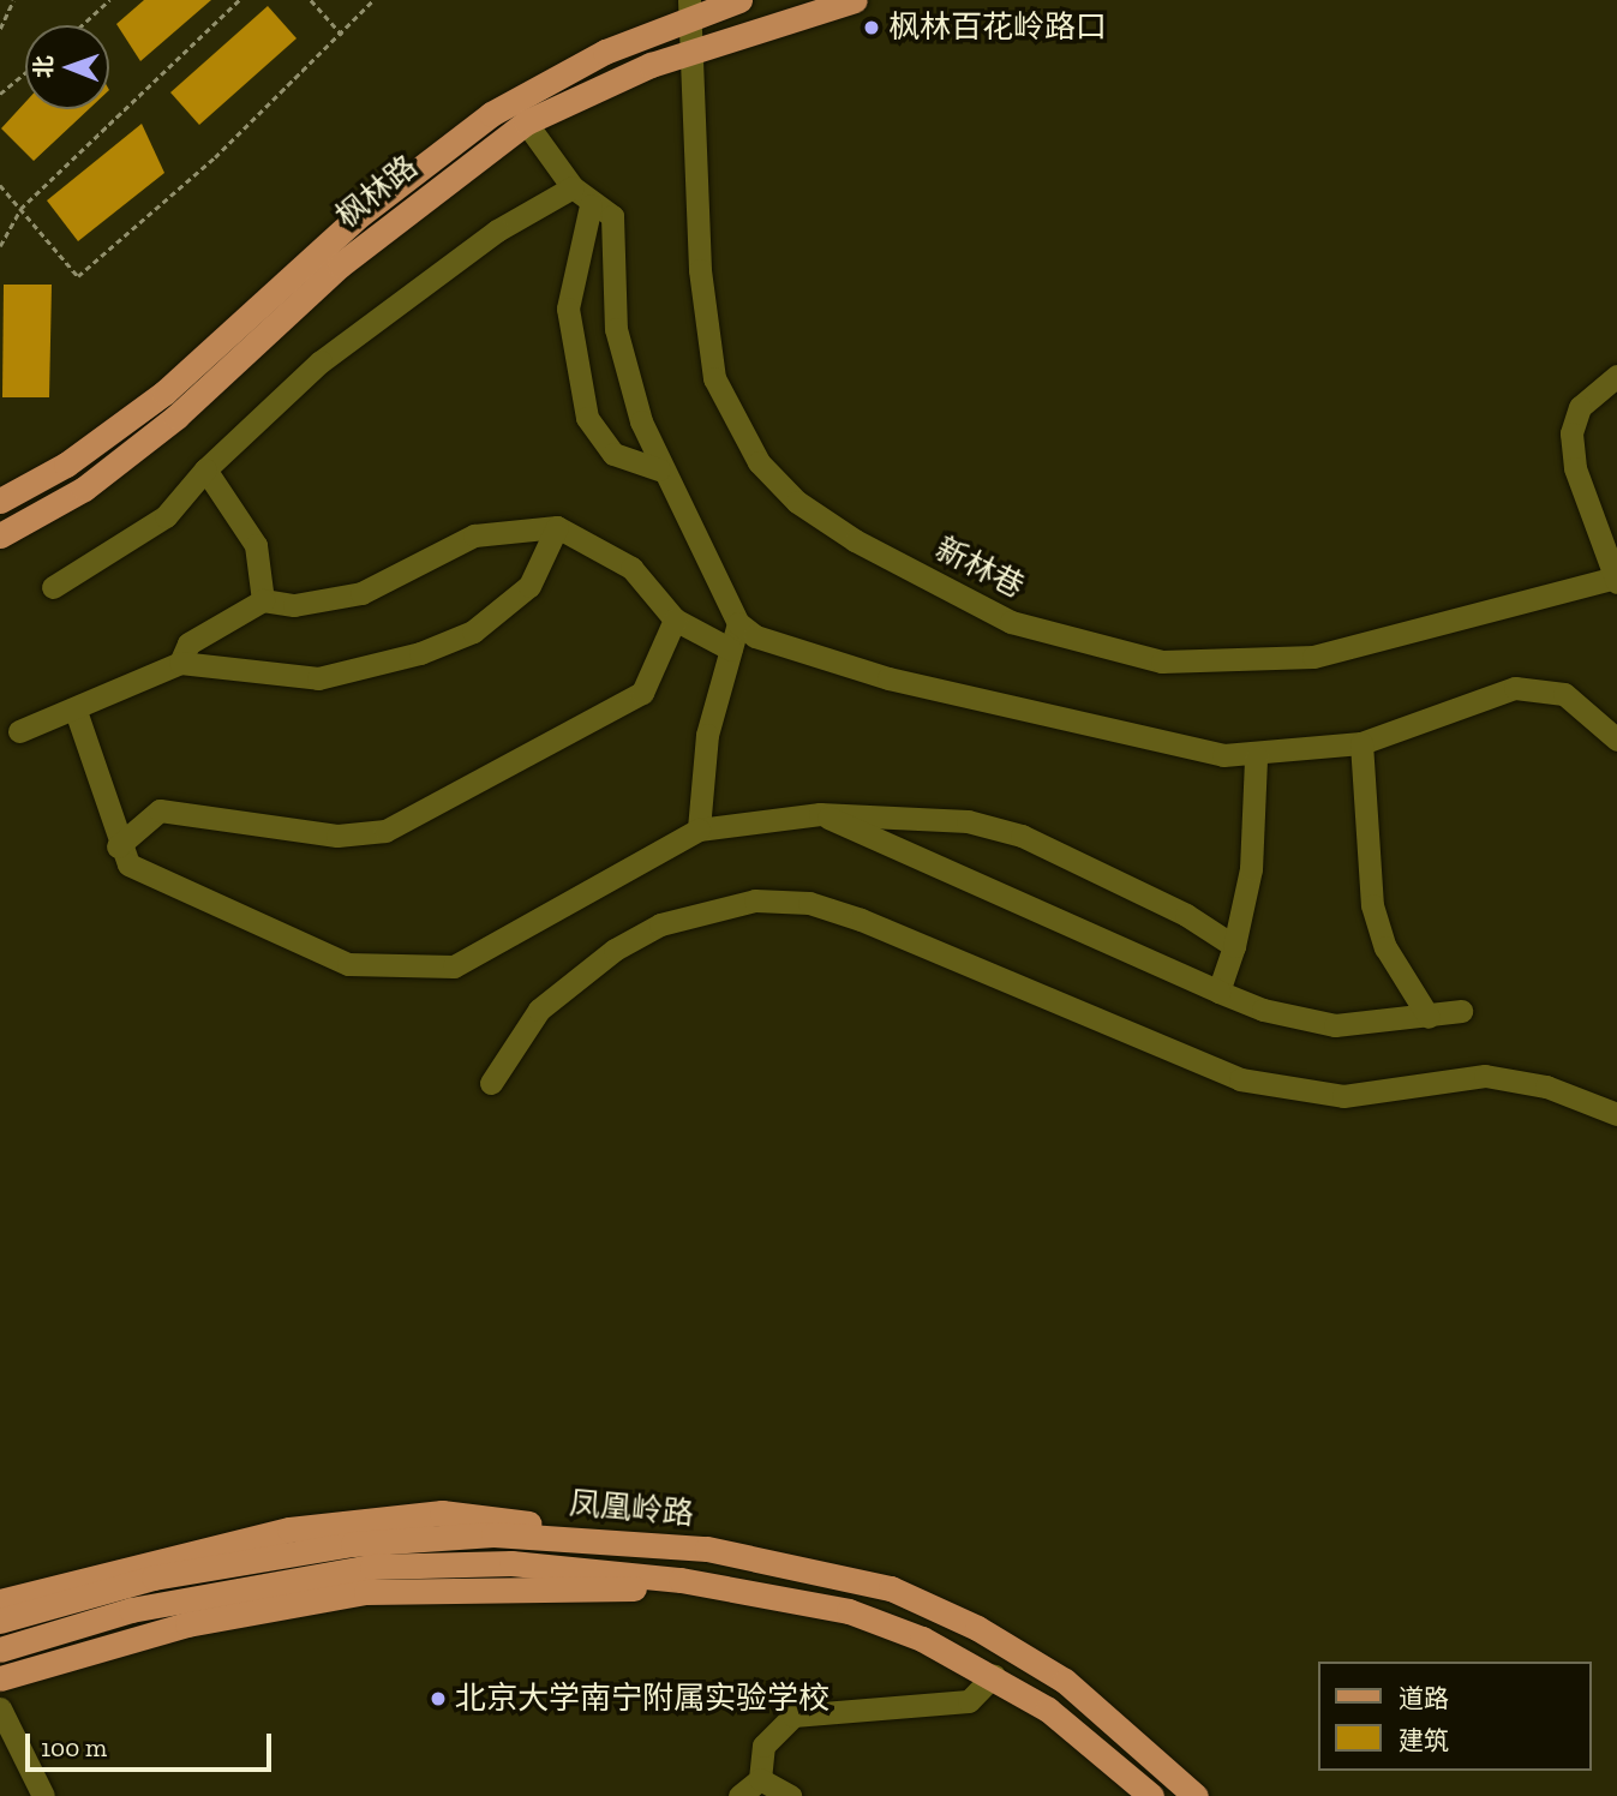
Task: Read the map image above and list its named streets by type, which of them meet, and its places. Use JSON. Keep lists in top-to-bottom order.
{
  "streets": {
    "main road": ["枫林路", "凤凰岭路"],
    "street": ["新林巷"]
  },
  "crossings": [
    ["枫林路", "新林巷"]
  ],
  "places": ["枫林百花岭路口", "北京大学南宁附属实验学校"],
  "legend": ["道路", "建筑"],
  "scale_bar": "100 m",
  "north": "left"
}
